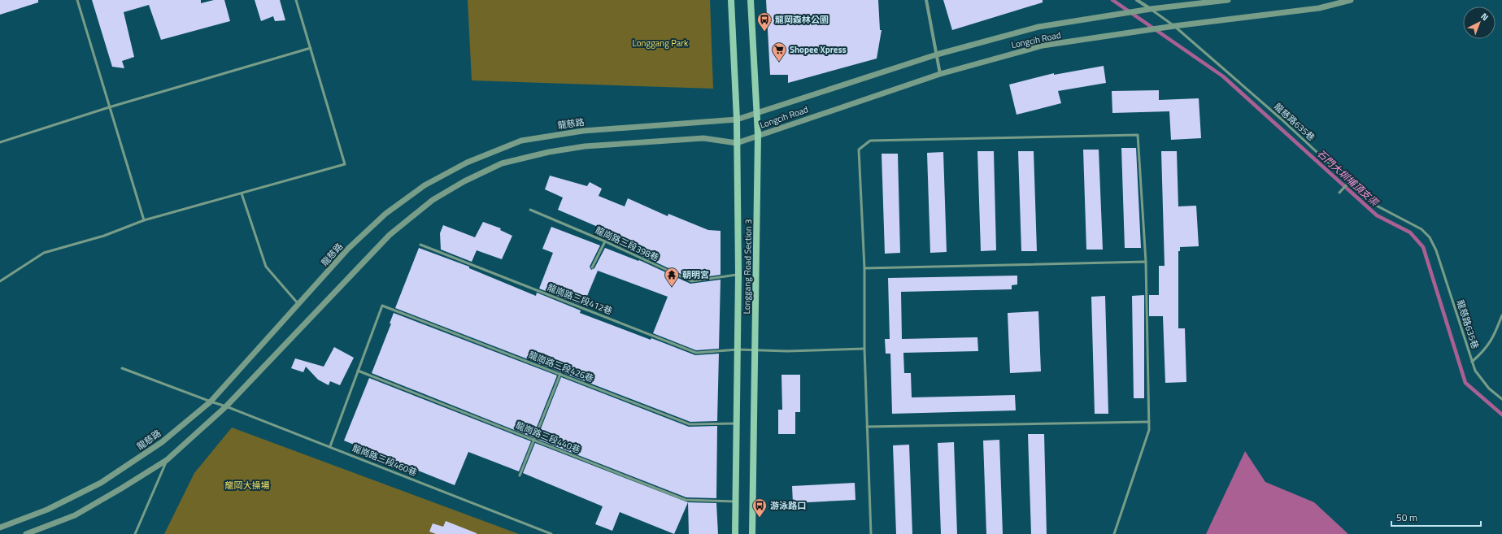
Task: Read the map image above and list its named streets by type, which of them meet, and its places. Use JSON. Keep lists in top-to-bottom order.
{
  "streets": {
    "main road": ["Longgang Road Section 3"],
    "street": ["Longcih Road", "龍慈路"],
    "lane": [
      "龍慈路635巷",
      "龍崗路三段398巷",
      "龍崗路三段412巷",
      "龍崗路三段426巷",
      "龍崗路三段440巷",
      "龍崗路三段460巷"
    ]
  },
  "crossings": [
    ["Longcih Road", "龍慈路635巷"],
    ["Longcih Road", "龍慈路"],
    ["Longcih Road", "Longgang Road Section 3"],
    ["龍慈路", "Longgang Road Section 3"],
    ["龍慈路", "龍崗路三段460巷"],
    ["龍崗路三段398巷", "Longgang Road Section 3"],
    ["Longgang Road Section 3", "龍崗路三段412巷"],
    ["Longgang Road Section 3", "龍崗路三段426巷"],
    ["Longgang Road Section 3", "龍崗路三段440巷"],
    ["龍崗路三段426巷", "龍崗路三段440巷"]
  ],
  "water": ["石門大圳埔頂支渠"],
  "parks": ["Longgang Park", "龍岡大操場"],
  "places": {
    "bus stop": ["龍岡森林公園", "游泳路口"],
    "supermarket": ["Shopee Xpress"],
    "temple": ["朝明宮"]
  },
  "scale_bar": "50 m",
  "north": "top right"
}
